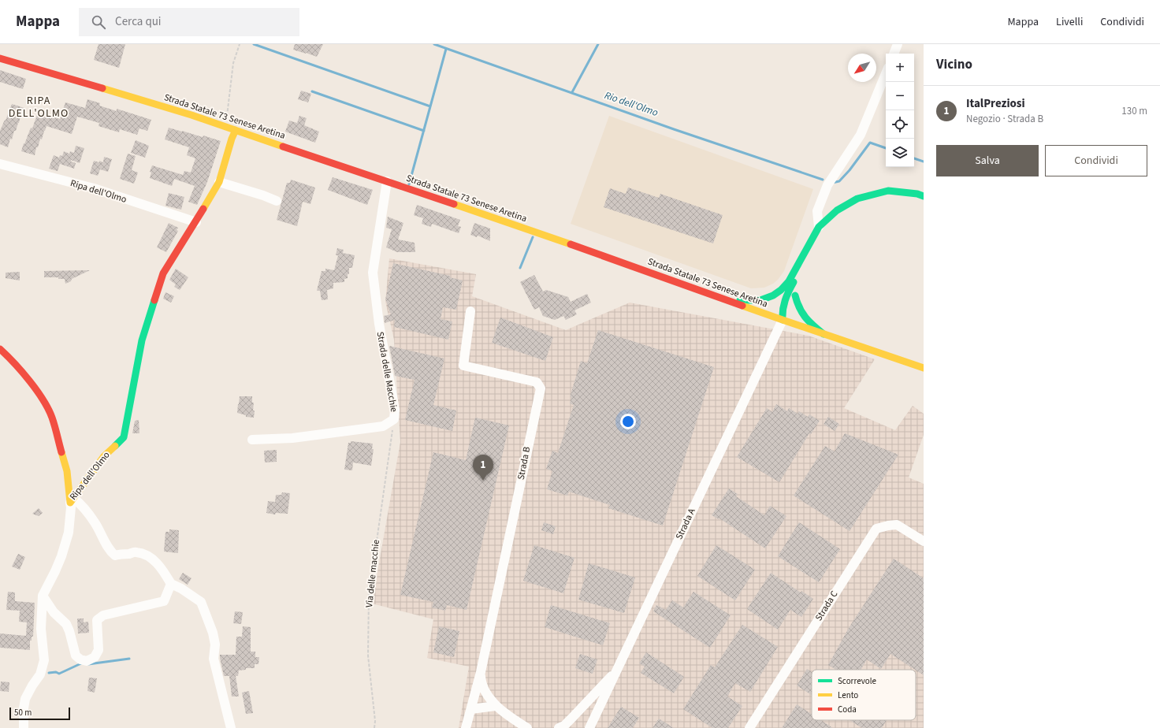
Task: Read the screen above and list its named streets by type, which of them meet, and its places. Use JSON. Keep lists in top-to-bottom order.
{
  "streets": {
    "main road": ["Strada Statale 73 Senese Aretina", "Ripa dell'Olmo"],
    "street": [
      "Strada delle Macchie",
      "Strada B",
      "Strada A",
      "Strada C"
    ],
    "path": ["Via delle macchie"]
  },
  "crossings": [
    ["Strada Statale 73 Senese Aretina", "Ripa dell'Olmo"],
    ["Strada Statale 73 Senese Aretina", "Strada delle Macchie"],
    ["Strada Statale 73 Senese Aretina", "Strada A"],
    ["Strada delle Macchie", "Via delle macchie"]
  ],
  "districts": ["RIPA DELL'OLMO"],
  "water": ["Rio dell'Olmo"],
  "legend": ["Scorrevole", "Lento", "Coda"],
  "scale_bar": "50 m",
  "north": "bottom left",
  "page": {
    "header": "Mappa",
    "search": "Cerca qui",
    "nav": ["Mappa", "Livelli", "Condividi"],
    "heading": "Vicino",
    "map_buttons": ["+", "−"],
    "list": [
      {
        "mark": "1",
        "name": "ItalPreziosi",
        "note": "Negozio · Strada B",
        "value": "130 m"
      }
    ],
    "buttons": ["Salva", "Condividi"],
    "pins": "1",
    "scale": "50 m"
  }
}
